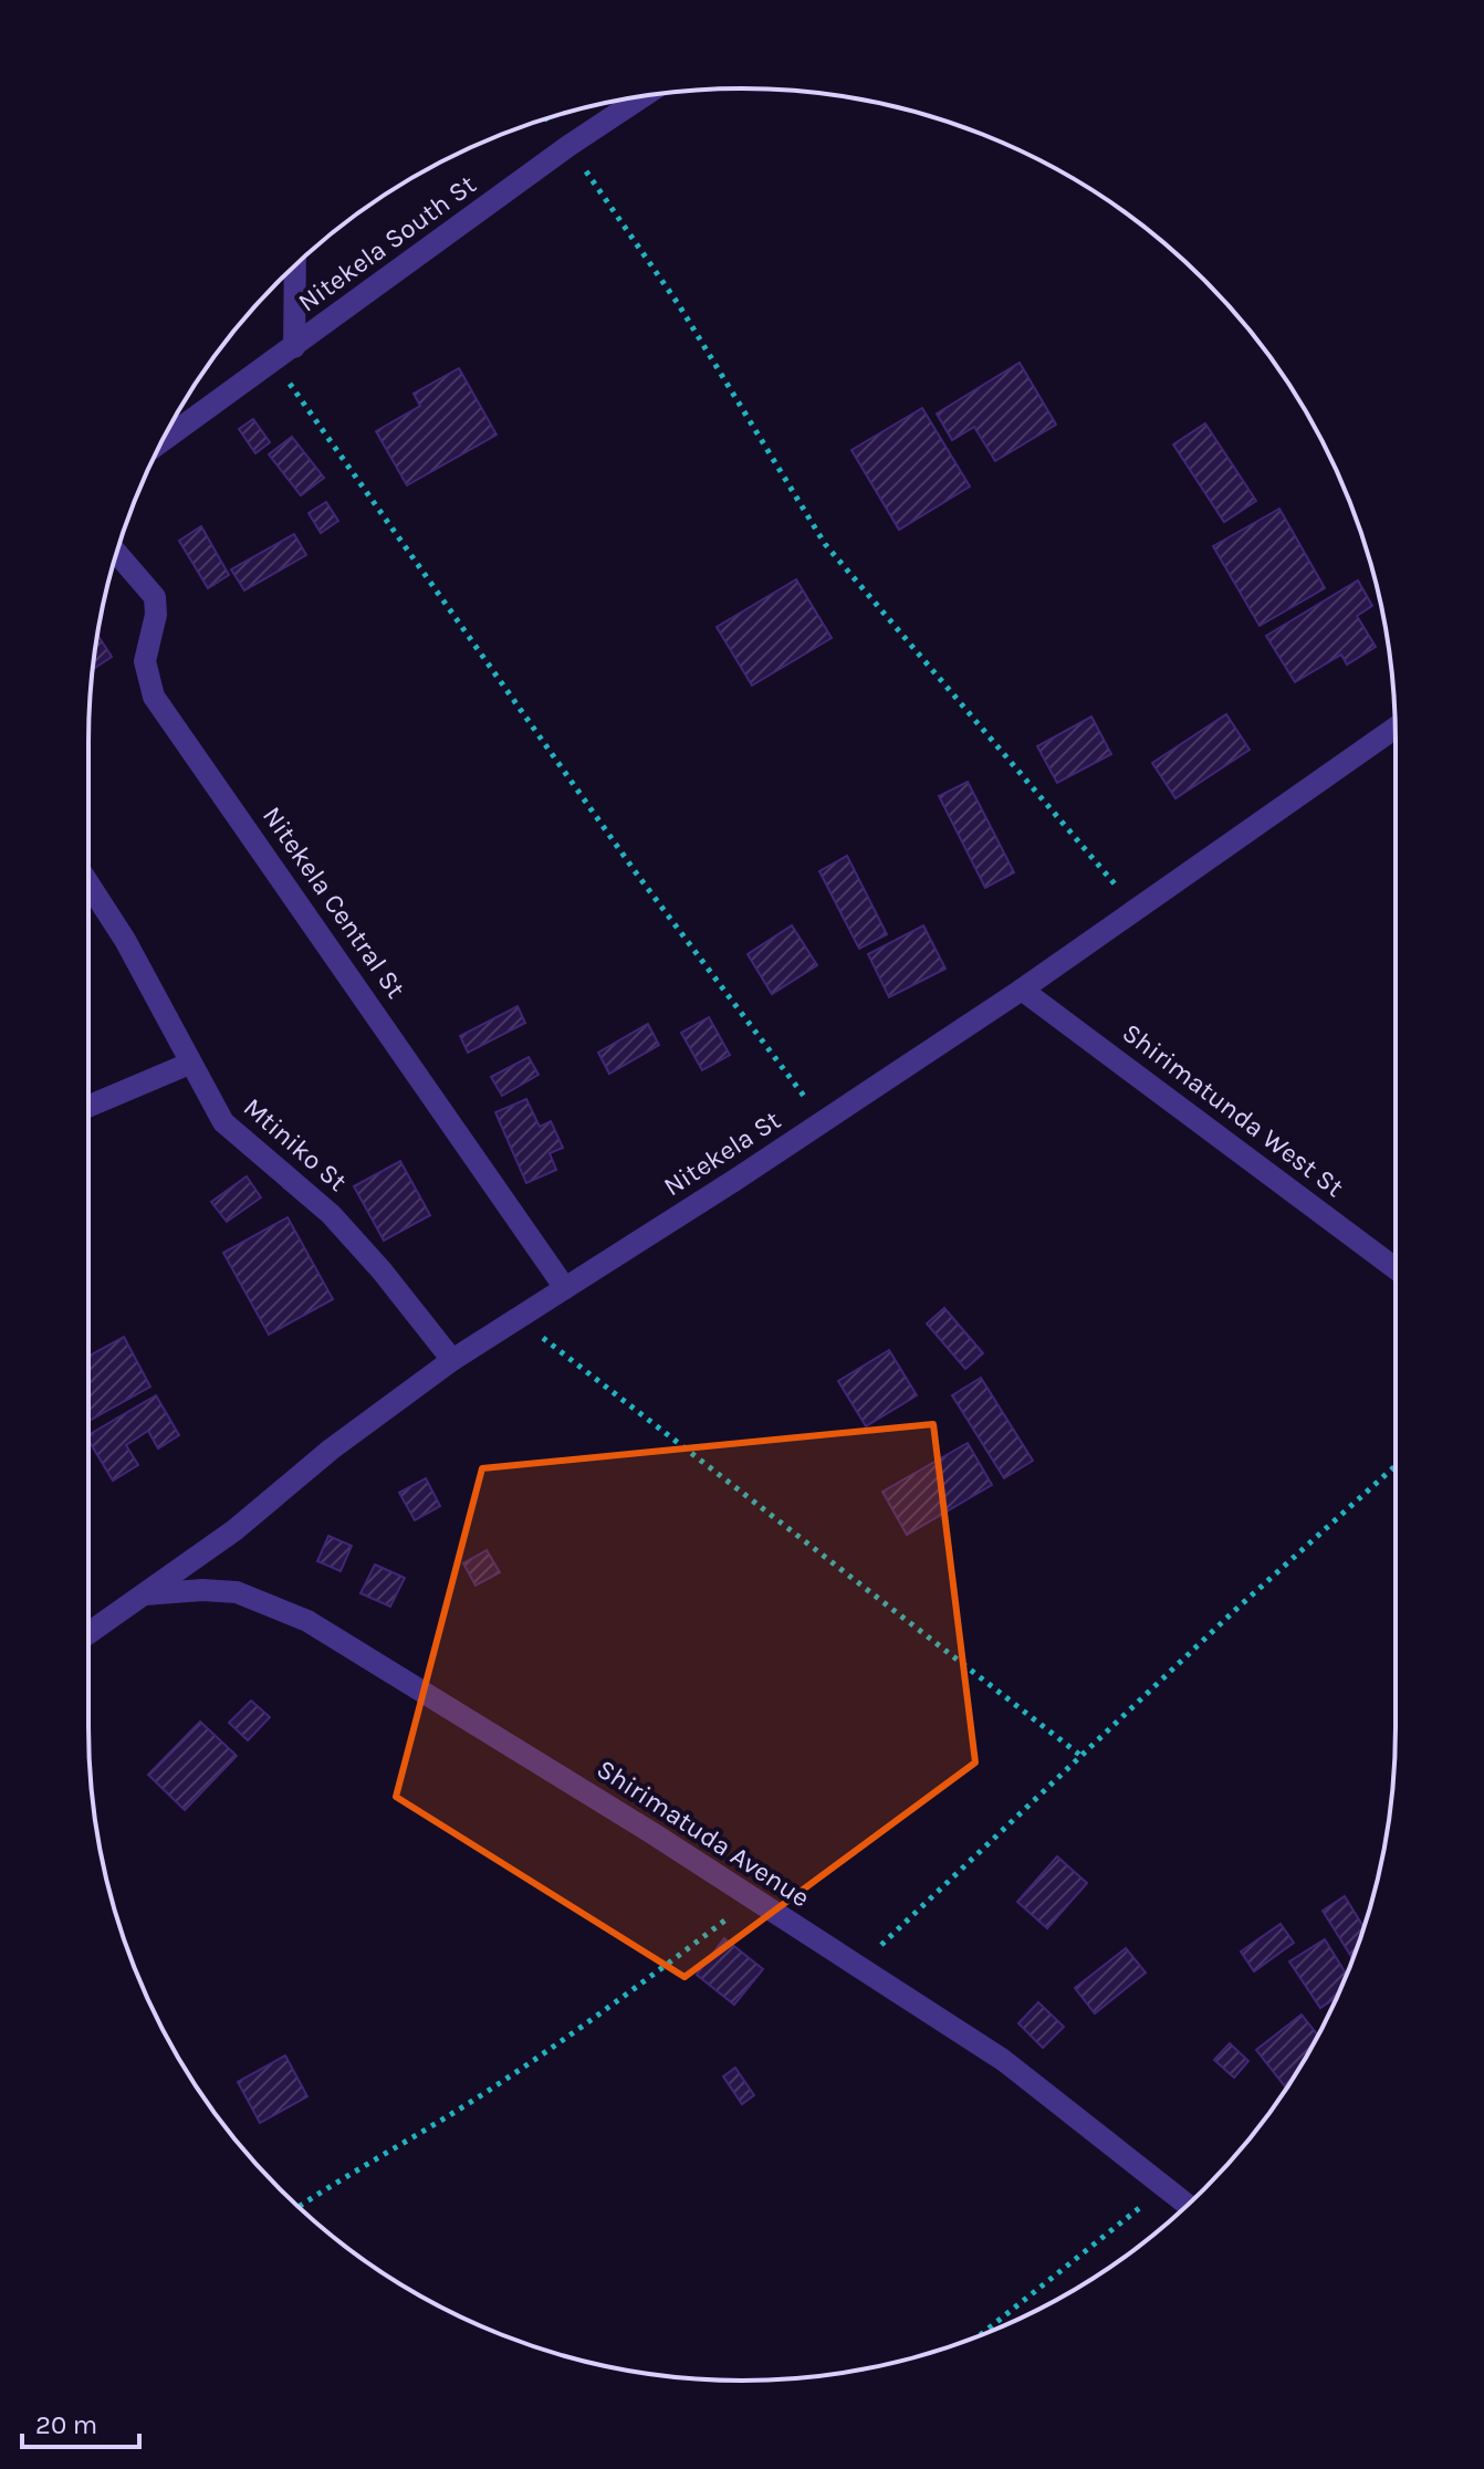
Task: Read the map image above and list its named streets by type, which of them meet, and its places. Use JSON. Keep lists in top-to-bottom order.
{
  "streets": {
    "street": [
      "Nitekela South St",
      "Nitekela Central St",
      "Shirimatunda West St",
      "Mtiniko St",
      "Nitekela St",
      "Shirimatuda Avenue"
    ]
  },
  "crossings": [
    ["Nitekela Central St", "Nitekela St"],
    ["Shirimatunda West St", "Nitekela St"],
    ["Mtiniko St", "Nitekela St"],
    ["Nitekela St", "Shirimatuda Avenue"]
  ],
  "scale_bar": "20 m"
}
